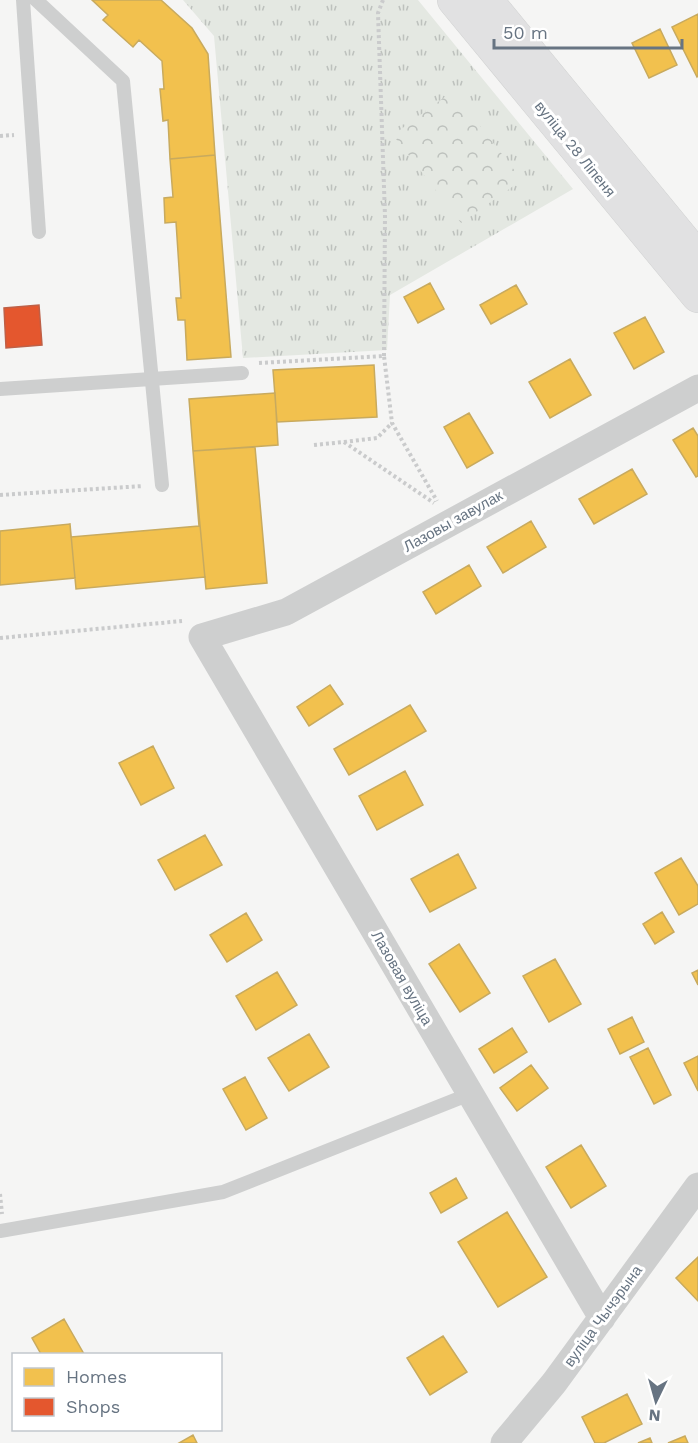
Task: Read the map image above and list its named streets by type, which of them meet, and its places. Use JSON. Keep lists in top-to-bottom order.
{
  "streets": {
    "main road": ["вуліца 28 Ліпеня"],
    "street": ["Лазовы завулак", "Лазовая вуліца", "вуліца Чычэрына"]
  },
  "crossings": [
    ["Лазовы завулак", "Лазовая вуліца"],
    ["Лазовая вуліца", "вуліца Чычэрына"]
  ],
  "legend": ["Homes", "Shops"],
  "scale_bar": "50 m",
  "north": "bottom"
}
